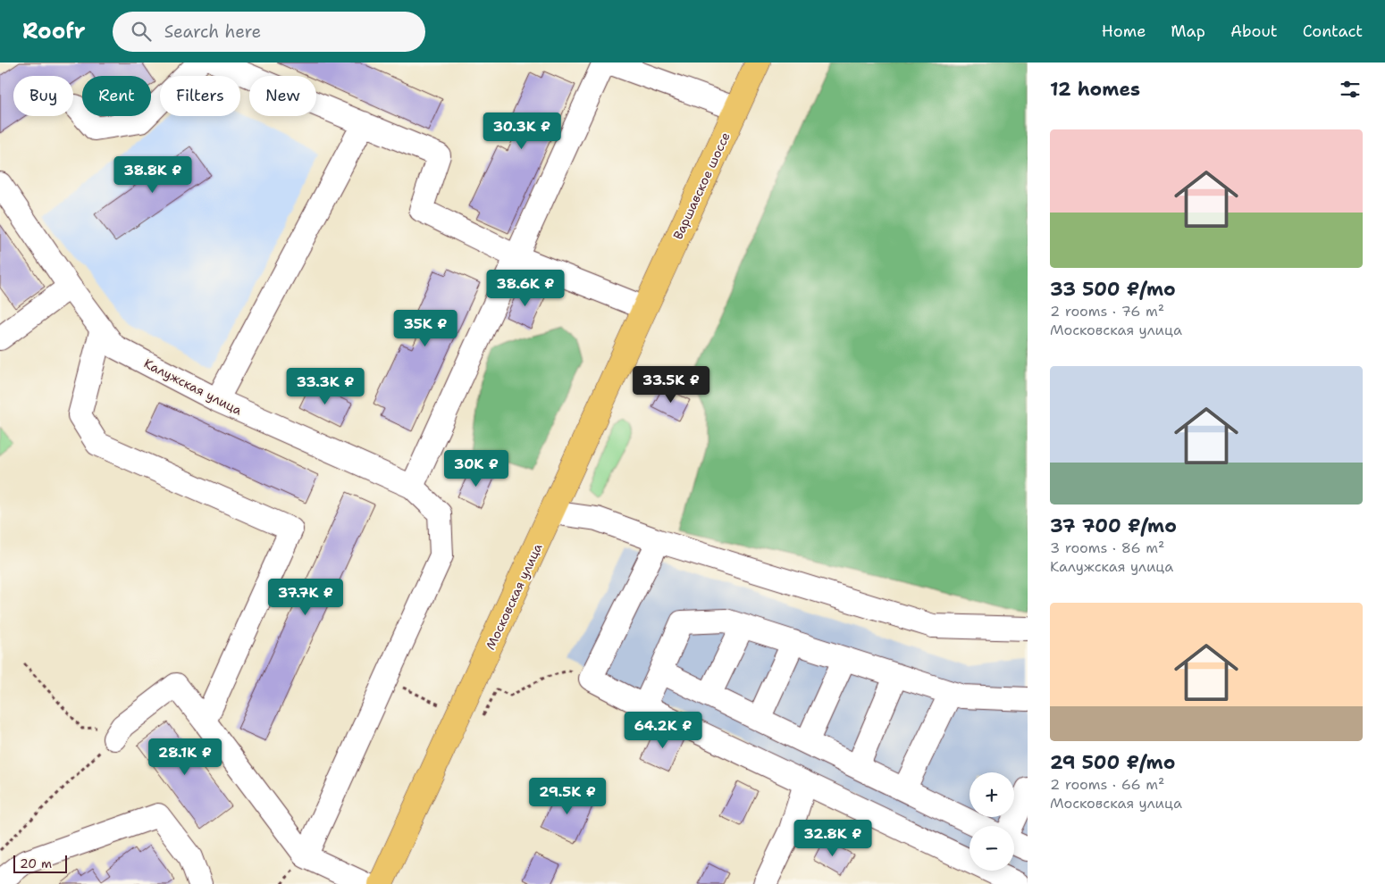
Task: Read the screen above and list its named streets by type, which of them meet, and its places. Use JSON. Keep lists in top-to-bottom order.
{
  "streets": {
    "highway": ["Варшавское шоссе", "Московская улица"],
    "street": ["Калужская улица"]
  },
  "crossings": [
    ["Варшавское шоссе", "Московская улица"]
  ],
  "scale_bar": "20 m",
  "page": {
    "header": "Roofr",
    "search": "Search here",
    "nav": [
      "Home",
      "Map",
      "About",
      "Contact"
    ],
    "heading": "12 homes",
    "chip": [
      "Buy",
      "Rent",
      "Filters",
      "New"
    ],
    "price": [
      "30.3K ₽",
      "38.8K ₽",
      "38.6K ₽",
      "35K ₽",
      "33.5K ₽",
      "33.3K ₽",
      "30K ₽",
      "37.7K ₽",
      "64.2K ₽",
      "28.1K ₽",
      "29.5K ₽",
      "32.8K ₽"
    ],
    "list": [
      {
        "name": "33 500 ₽/mo",
        "note": "2 rooms · 76 m² · Московская улица"
      },
      {
        "name": "37 700 ₽/mo",
        "note": "3 rooms · 86 m² · Калужская улица"
      },
      {
        "name": "29 500 ₽/mo",
        "note": "2 rooms · 66 m² · Московская улица"
      }
    ],
    "map_buttons": ["+", "−"],
    "scale": "20 m"
  }
}
